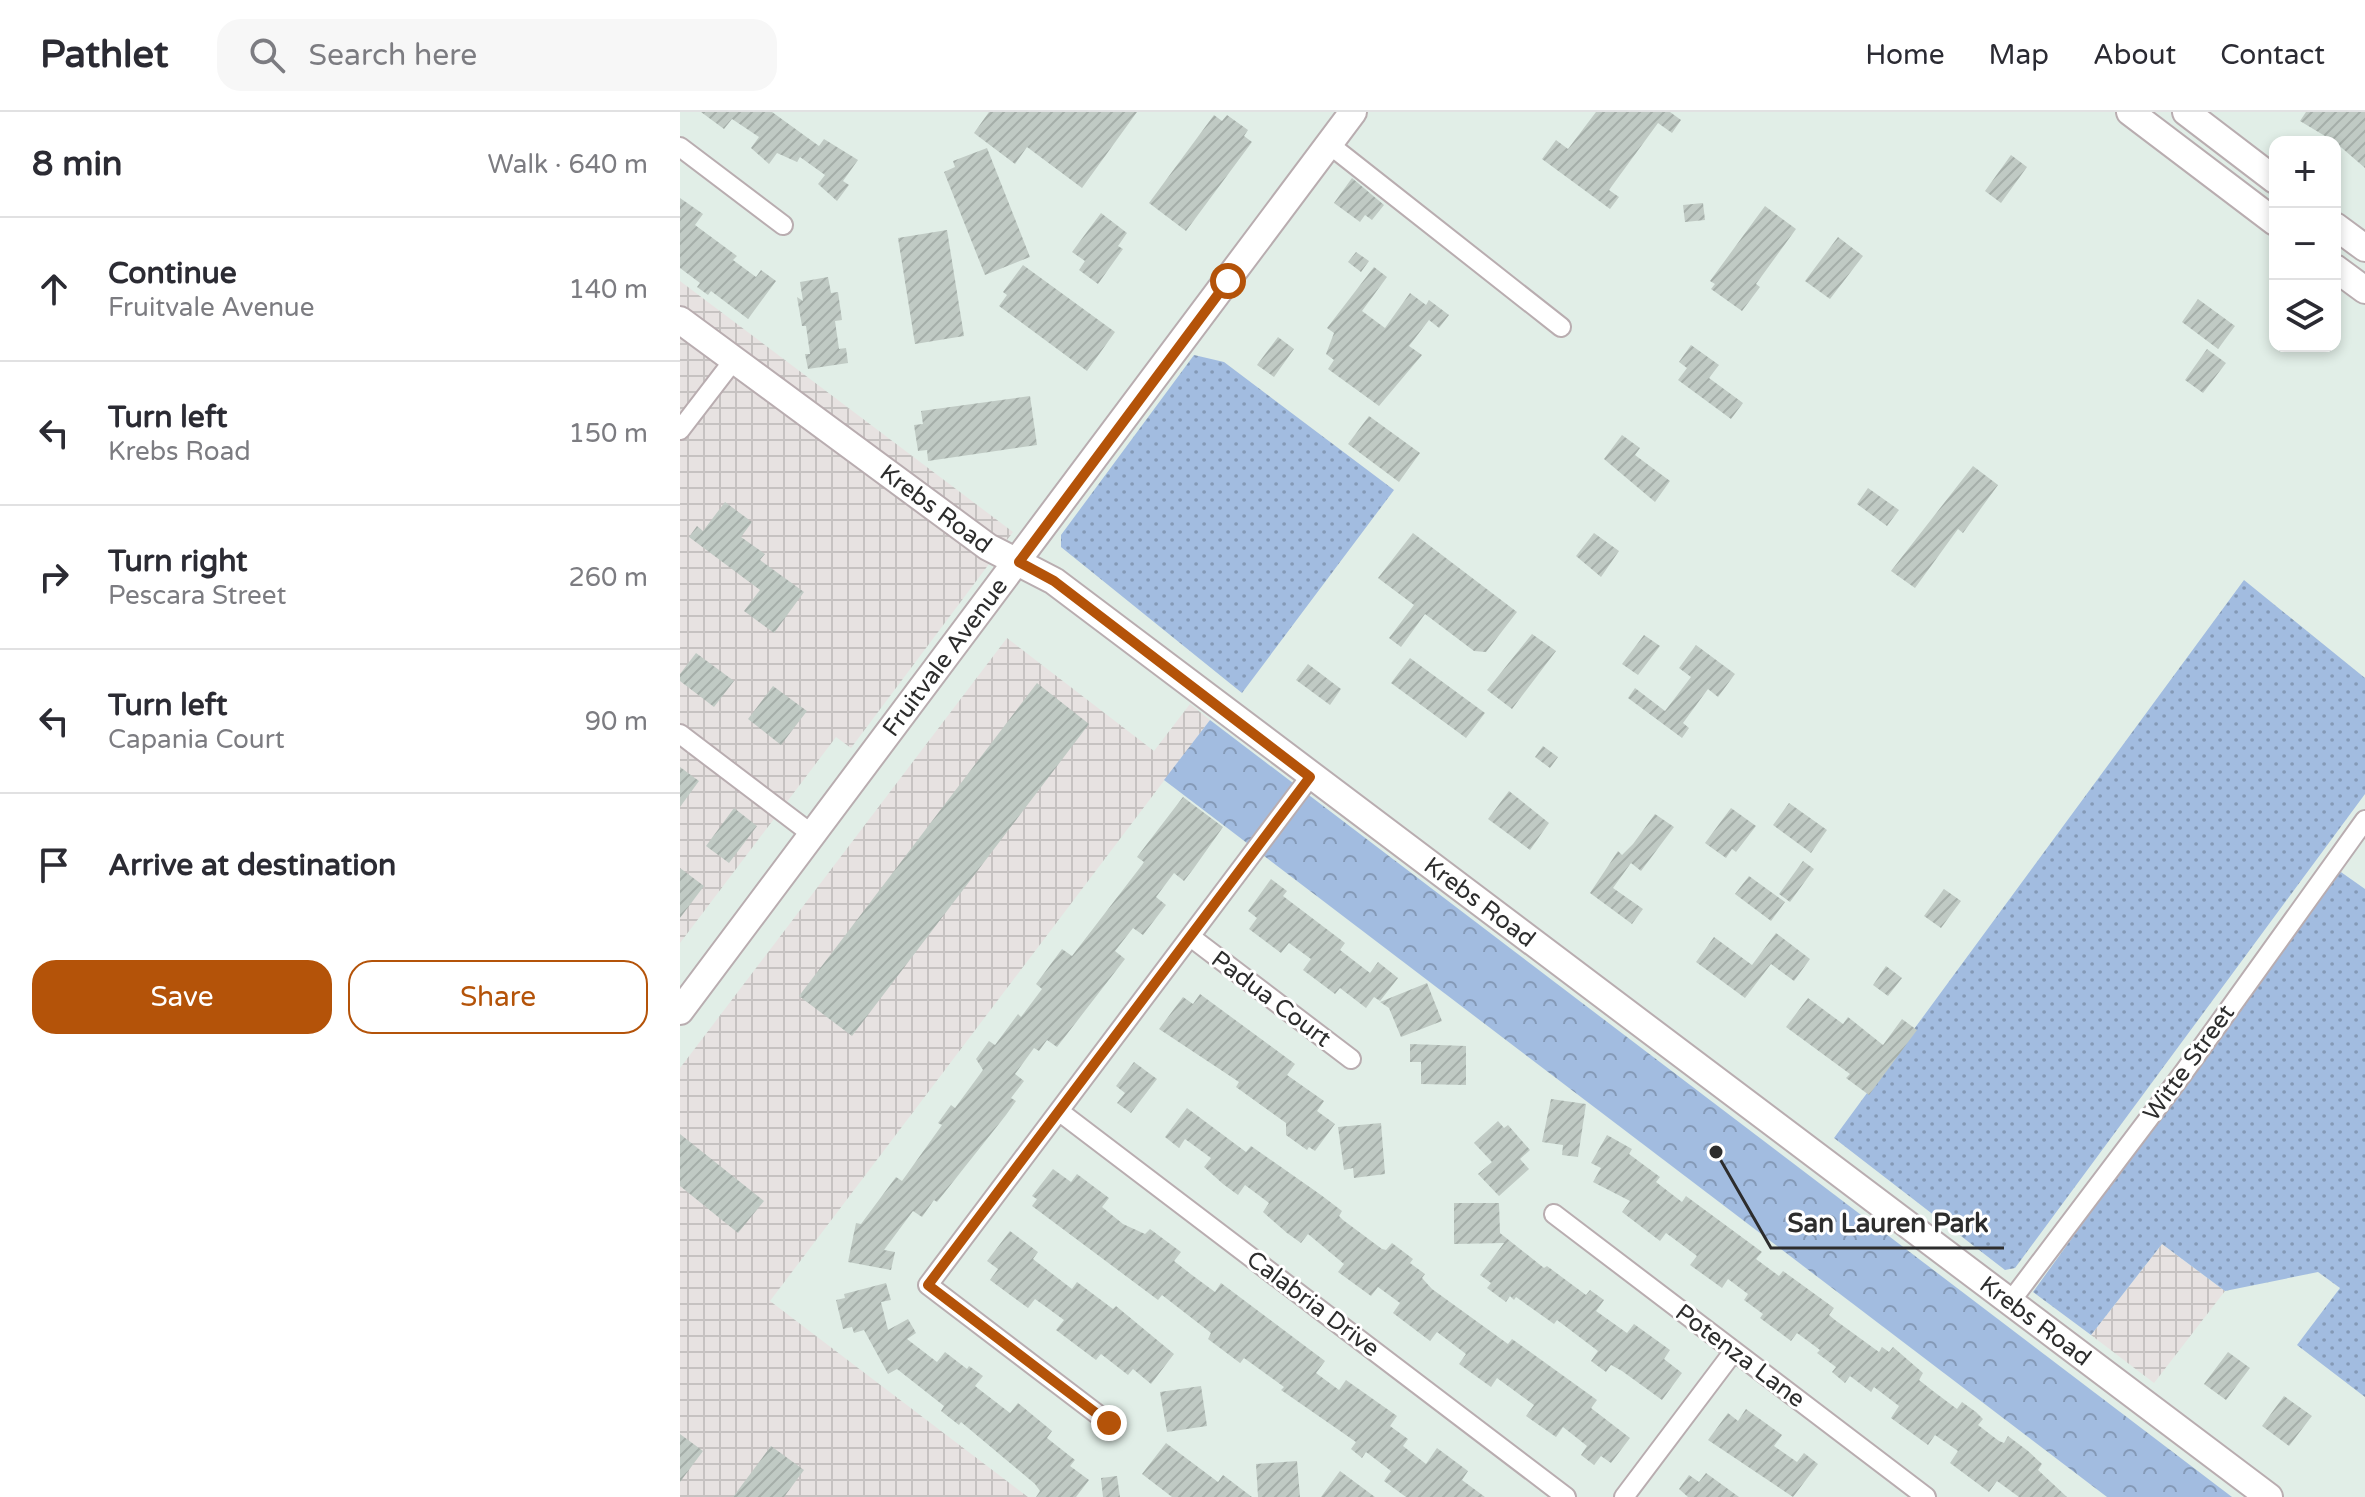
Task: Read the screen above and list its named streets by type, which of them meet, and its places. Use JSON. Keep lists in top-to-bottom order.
{
  "streets": {
    "street": [
      "Krebs Road",
      "Fruitvale Avenue",
      "Padua Court",
      "Witte Street",
      "Calabria Drive",
      "Potenza Lane"
    ]
  },
  "crossings": [
    ["Krebs Road", "Fruitvale Avenue"],
    ["Krebs Road", "Witte Street"]
  ],
  "places": ["San Lauren Park"],
  "page": {
    "header": "Pathlet",
    "search": "Search here",
    "nav": [
      "Home",
      "Map",
      "About",
      "Contact"
    ],
    "heading": ["8 min", "Walk · 640 m"],
    "map_buttons": ["+", "−"],
    "list": [
      ["Continue", "Fruitvale Avenue", "140 m"],
      ["Turn left", "Krebs Road", "150 m"],
      ["Turn right", "Pescara Street", "260 m"],
      ["Turn left", "Capania Court", "90 m"],
      "Arrive at destination"
    ],
    "buttons": ["Save", "Share"]
  }
}
